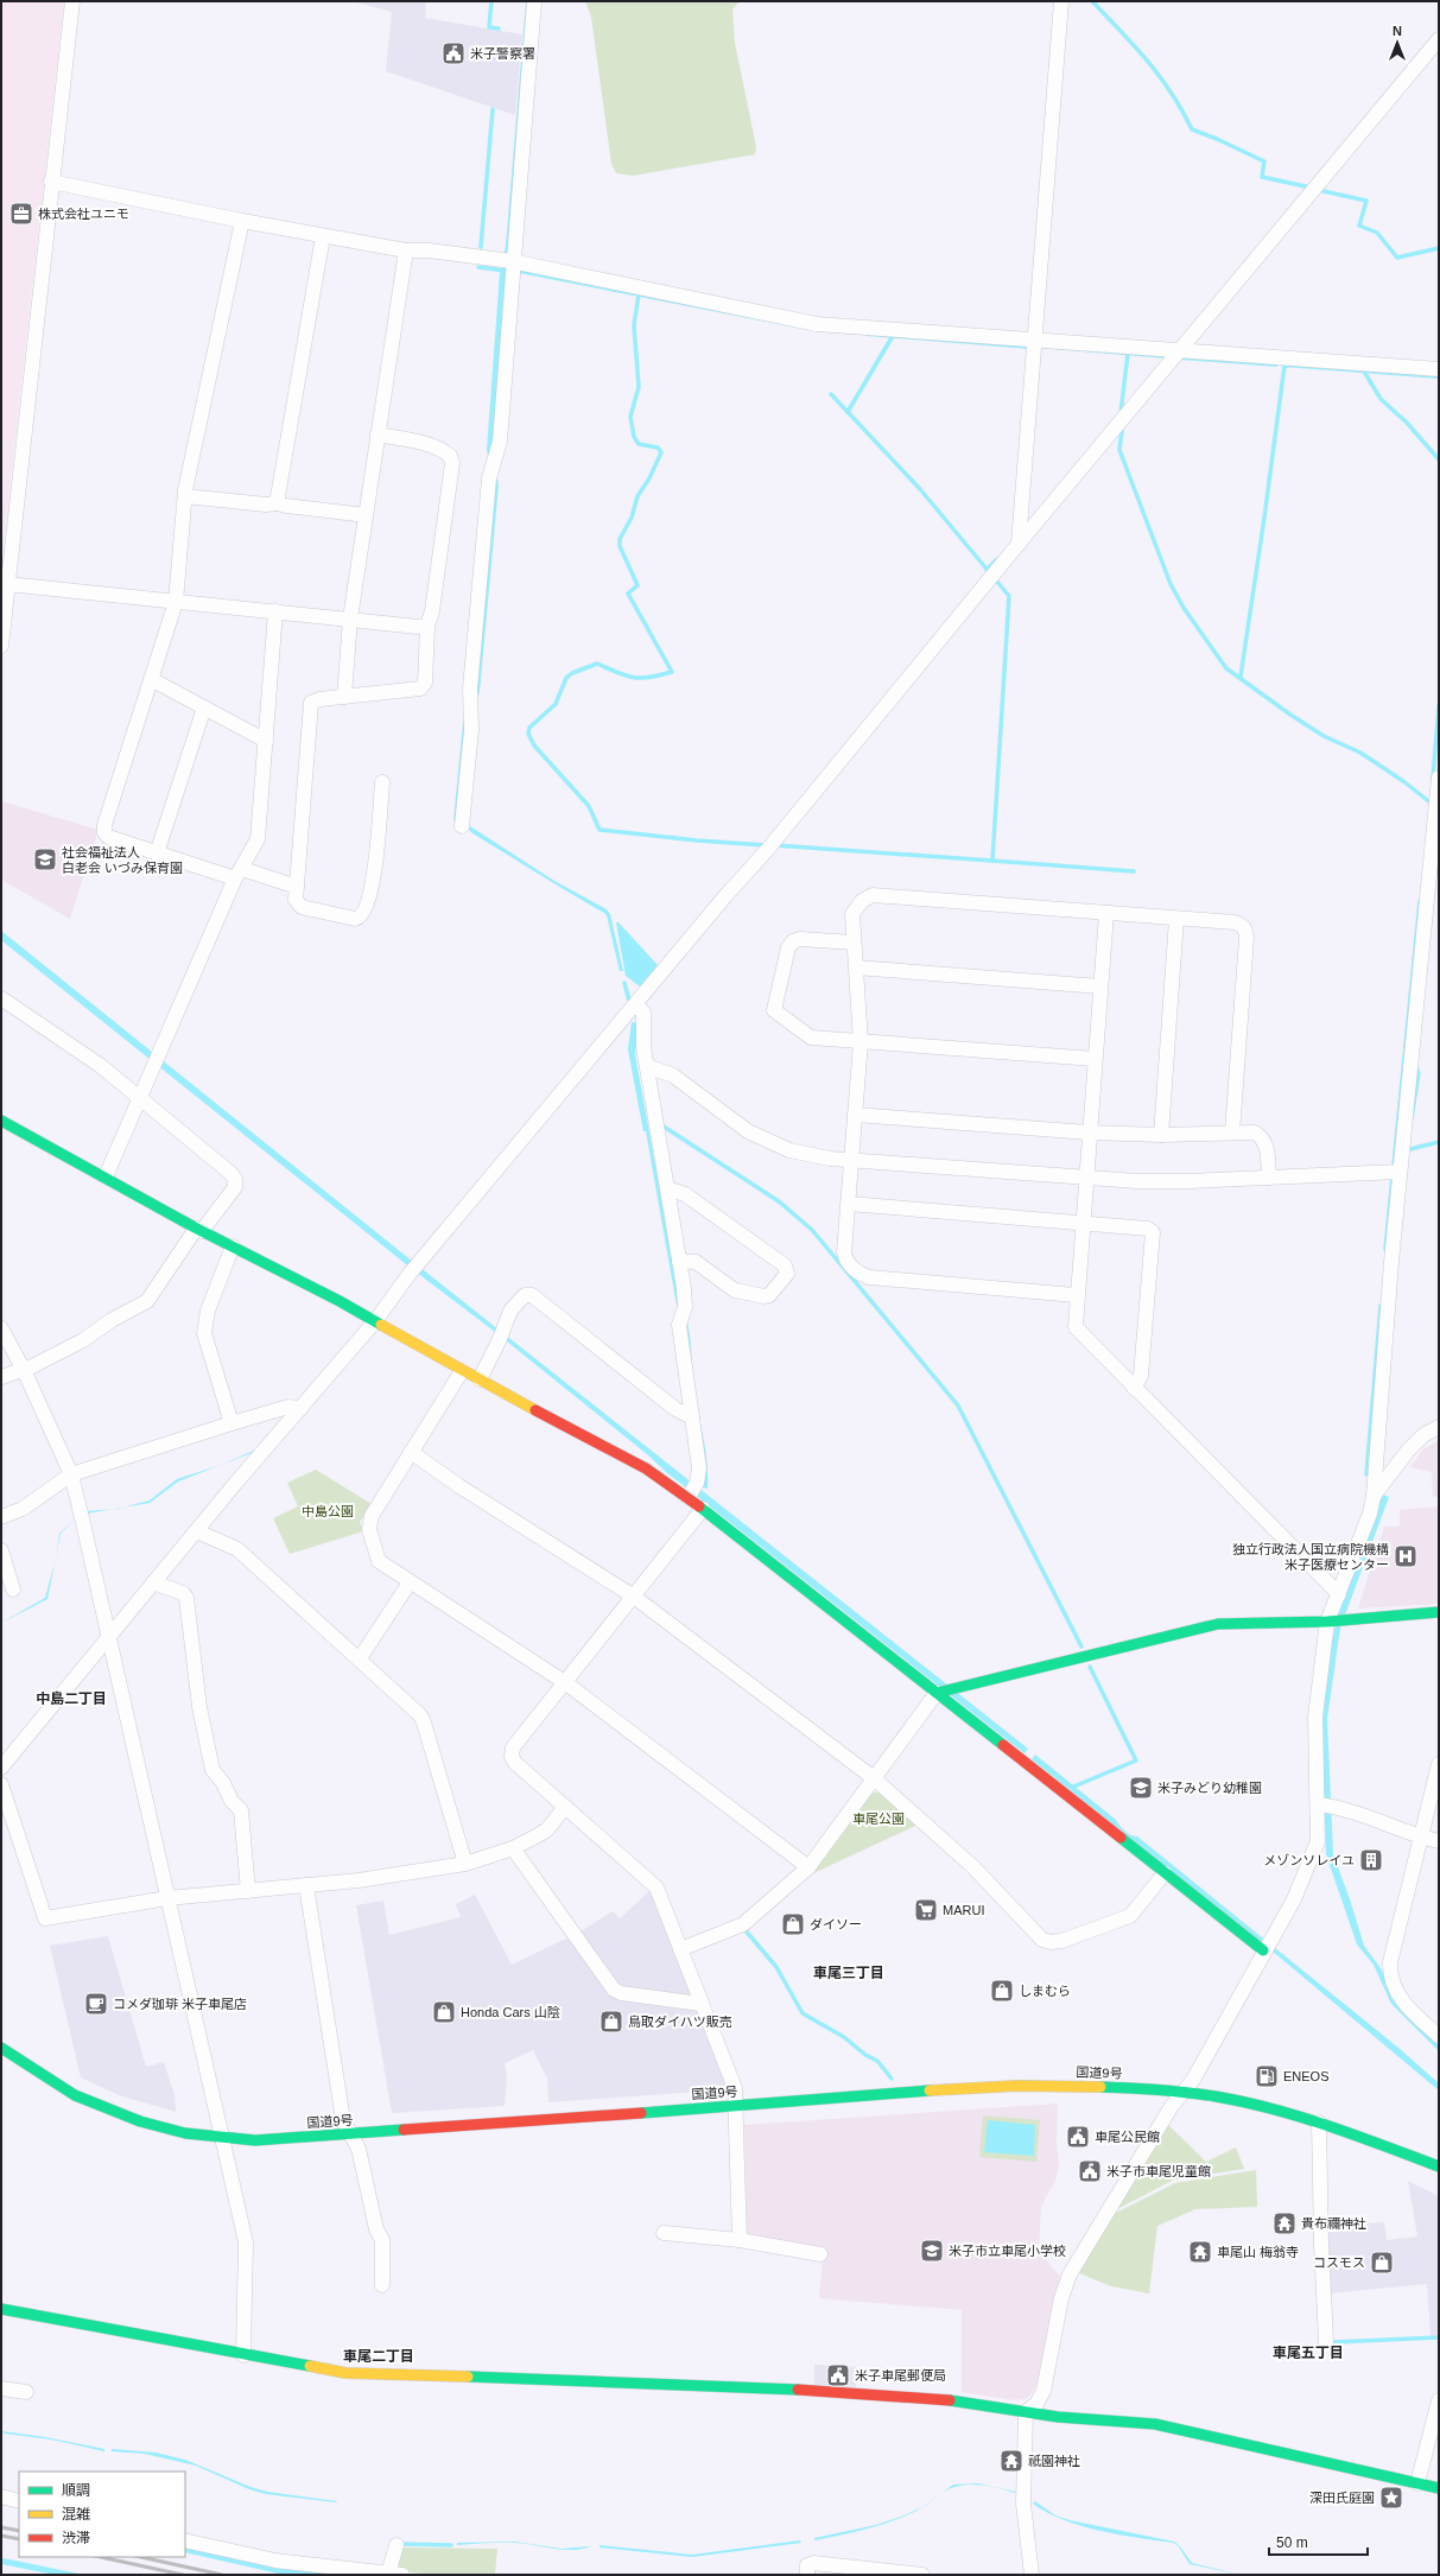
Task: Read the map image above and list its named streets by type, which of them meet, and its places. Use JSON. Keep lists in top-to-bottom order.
{
  "streets": {
    "main road": ["国道9号"]
  },
  "districts": [
    "中島二丁目",
    "車尾三丁目",
    "車尾五丁目",
    "車尾二丁目"
  ],
  "parks": ["中島公園", "車尾公園"],
  "places": {
    "public building": [
      "米子警察署",
      "車尾公民館",
      "米子市車尾児童館",
      "米子車尾郵便局"
    ],
    "office": ["株式会社ユニモ"],
    "school or university": ["社会福祉法人 白老会 いづみ保育園", "米子みどり幼稚園", "米子市立車尾小学校"],
    "hospital": ["独立行政法人国立病院機構 米子医療センター"],
    "building": ["メゾンソレイユ"],
    "supermarket": ["MARUI"],
    "shop": [
      "ダイソー",
      "しまむら",
      "Honda Cars 山陰",
      "鳥取ダイハツ販売",
      "コスモス"
    ],
    "cafe": ["コメダ珈琲 米子車尾店"],
    "fuel station": ["ENEOS"],
    "temple": ["貴布禰神社", "車尾山 梅翁寺", "祇園神社"],
    "place": ["深田氏庭園"]
  },
  "legend": ["順調", "混雑", "渋滞"],
  "scale_bar": "50 m",
  "north": "top"
}
